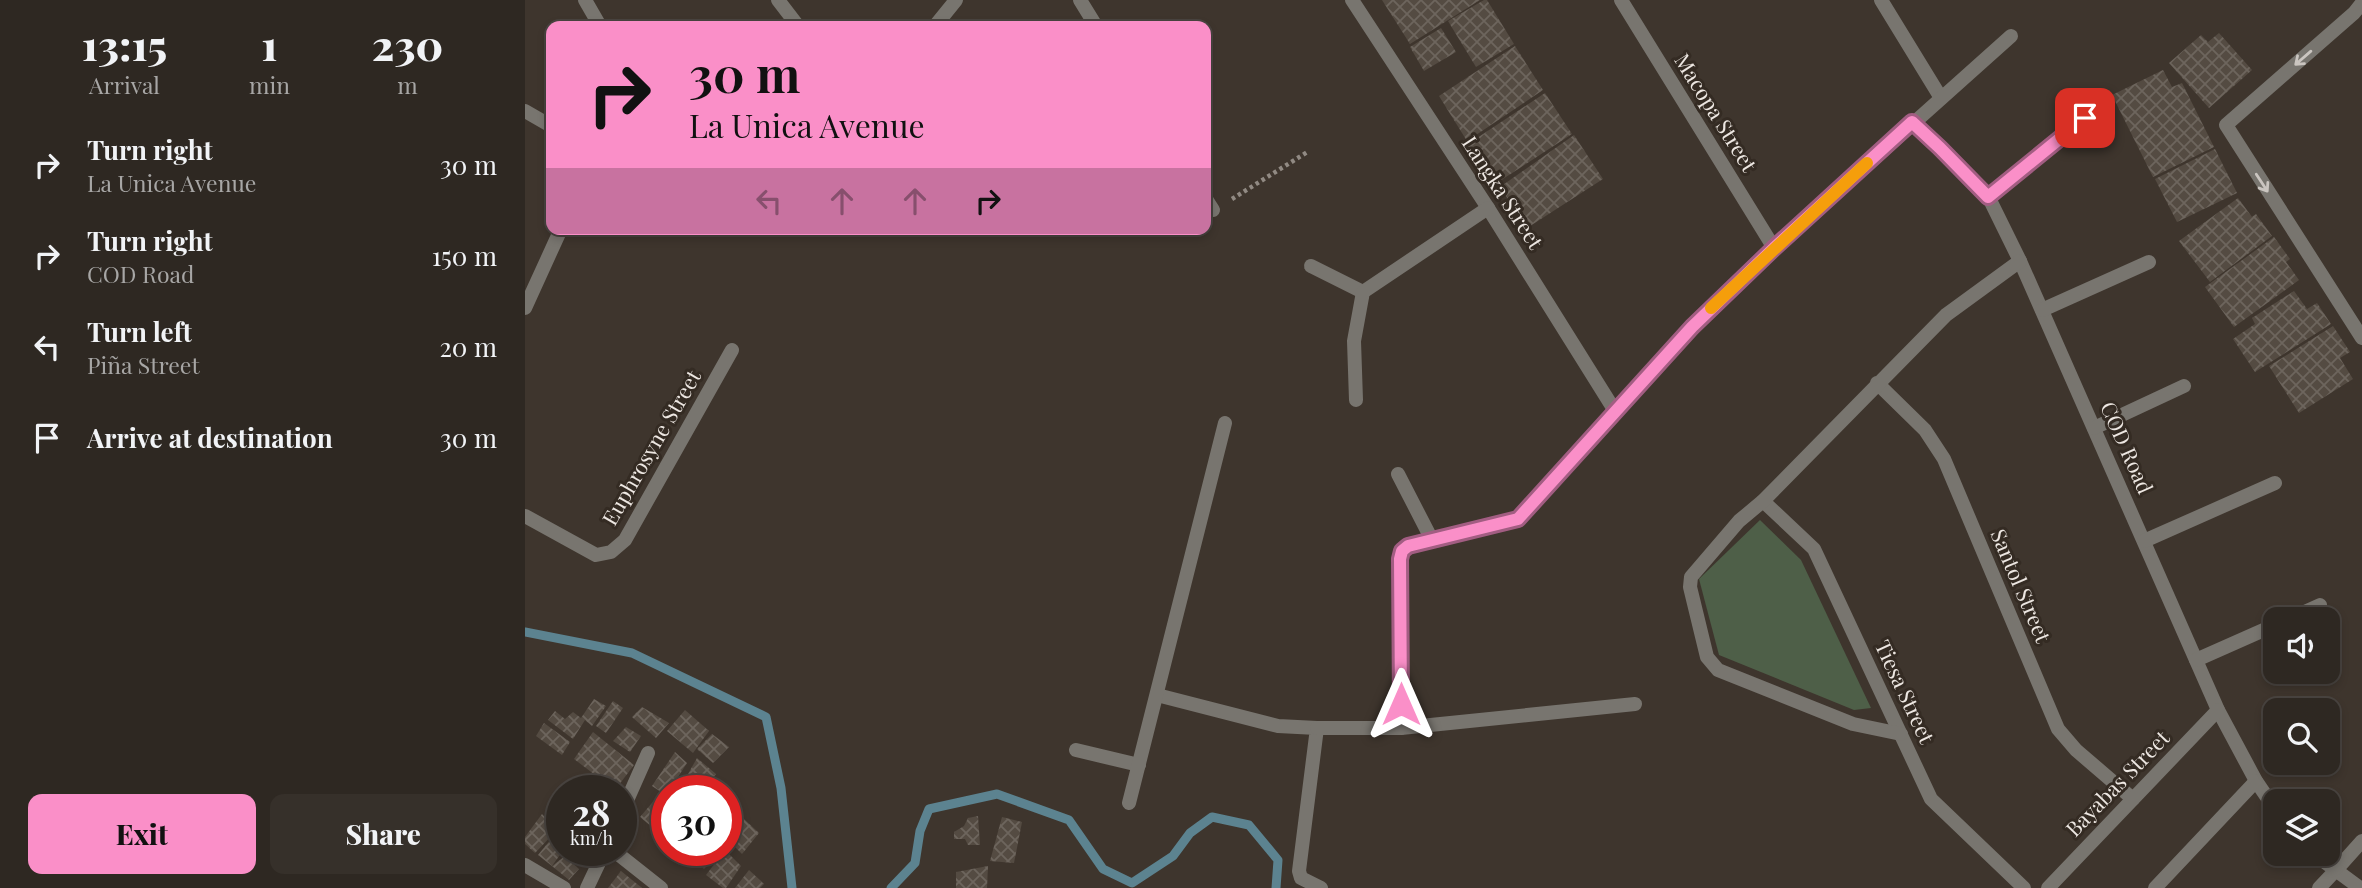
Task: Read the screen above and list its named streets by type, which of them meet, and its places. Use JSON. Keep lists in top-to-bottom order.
{
  "streets": {
    "street": [
      "Macopa Street",
      "Langka Street",
      "Euphrosyne Street",
      "COD Road",
      "Santol Street",
      "Tiesa Street",
      "Bayabas Street"
    ]
  },
  "crossings": [
    ["COD Road", "Bayabas Street"],
    ["Santol Street", "Bayabas Street"]
  ],
  "page": {
    "eta": [
      "13:15",
      "Arrival",
      "1",
      "min",
      "230",
      "m"
    ],
    "turn": ["30 m", "La Unica Avenue"],
    "list": [
      {
        "name": "Turn right",
        "note": "La Unica Avenue",
        "value": "30 m"
      },
      {
        "name": "Turn right",
        "note": "COD Road",
        "value": "150 m"
      },
      {
        "name": "Turn left",
        "note": "Piña Street",
        "value": "20 m"
      },
      {
        "name": "Arrive at destination",
        "value": "30 m"
      }
    ],
    "speed": "28 km/h",
    "limit": "30",
    "buttons": ["Exit", "Share"]
  }
}
